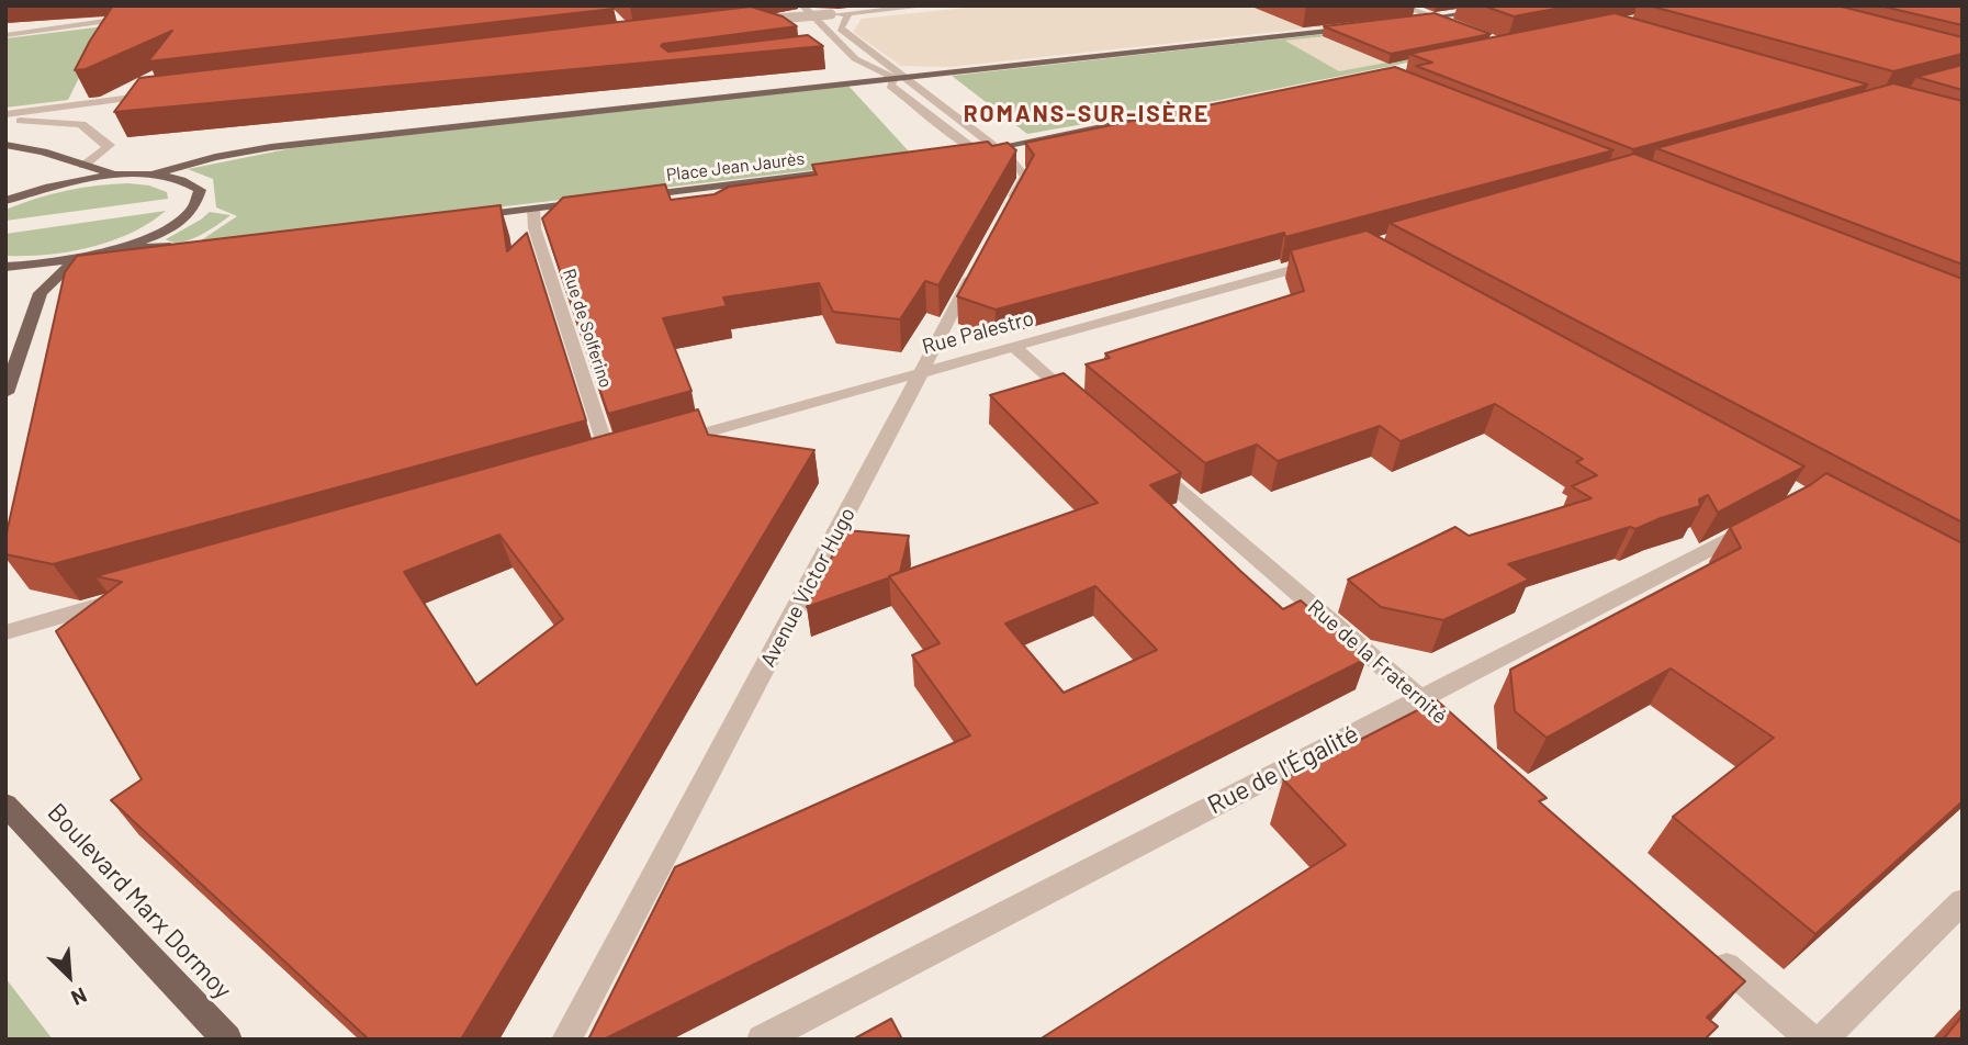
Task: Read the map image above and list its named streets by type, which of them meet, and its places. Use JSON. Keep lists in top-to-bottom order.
{
  "streets": {
    "main road": ["Place Jean Jaurès", "Boulevard Marx Dormoy"],
    "street": [
      "Rue de Solferino",
      "Rue Palestro",
      "Avenue Victor Hugo",
      "Rue de la Fraternité",
      "Rue de l'Égalité"
    ]
  },
  "crossings": [
    ["Rue Palestro", "Avenue Victor Hugo"],
    ["Rue de la Fraternité", "Rue de l'Égalité"]
  ],
  "districts": ["ROMANS-SUR-ISÈRE"],
  "north": "bottom right"
}
